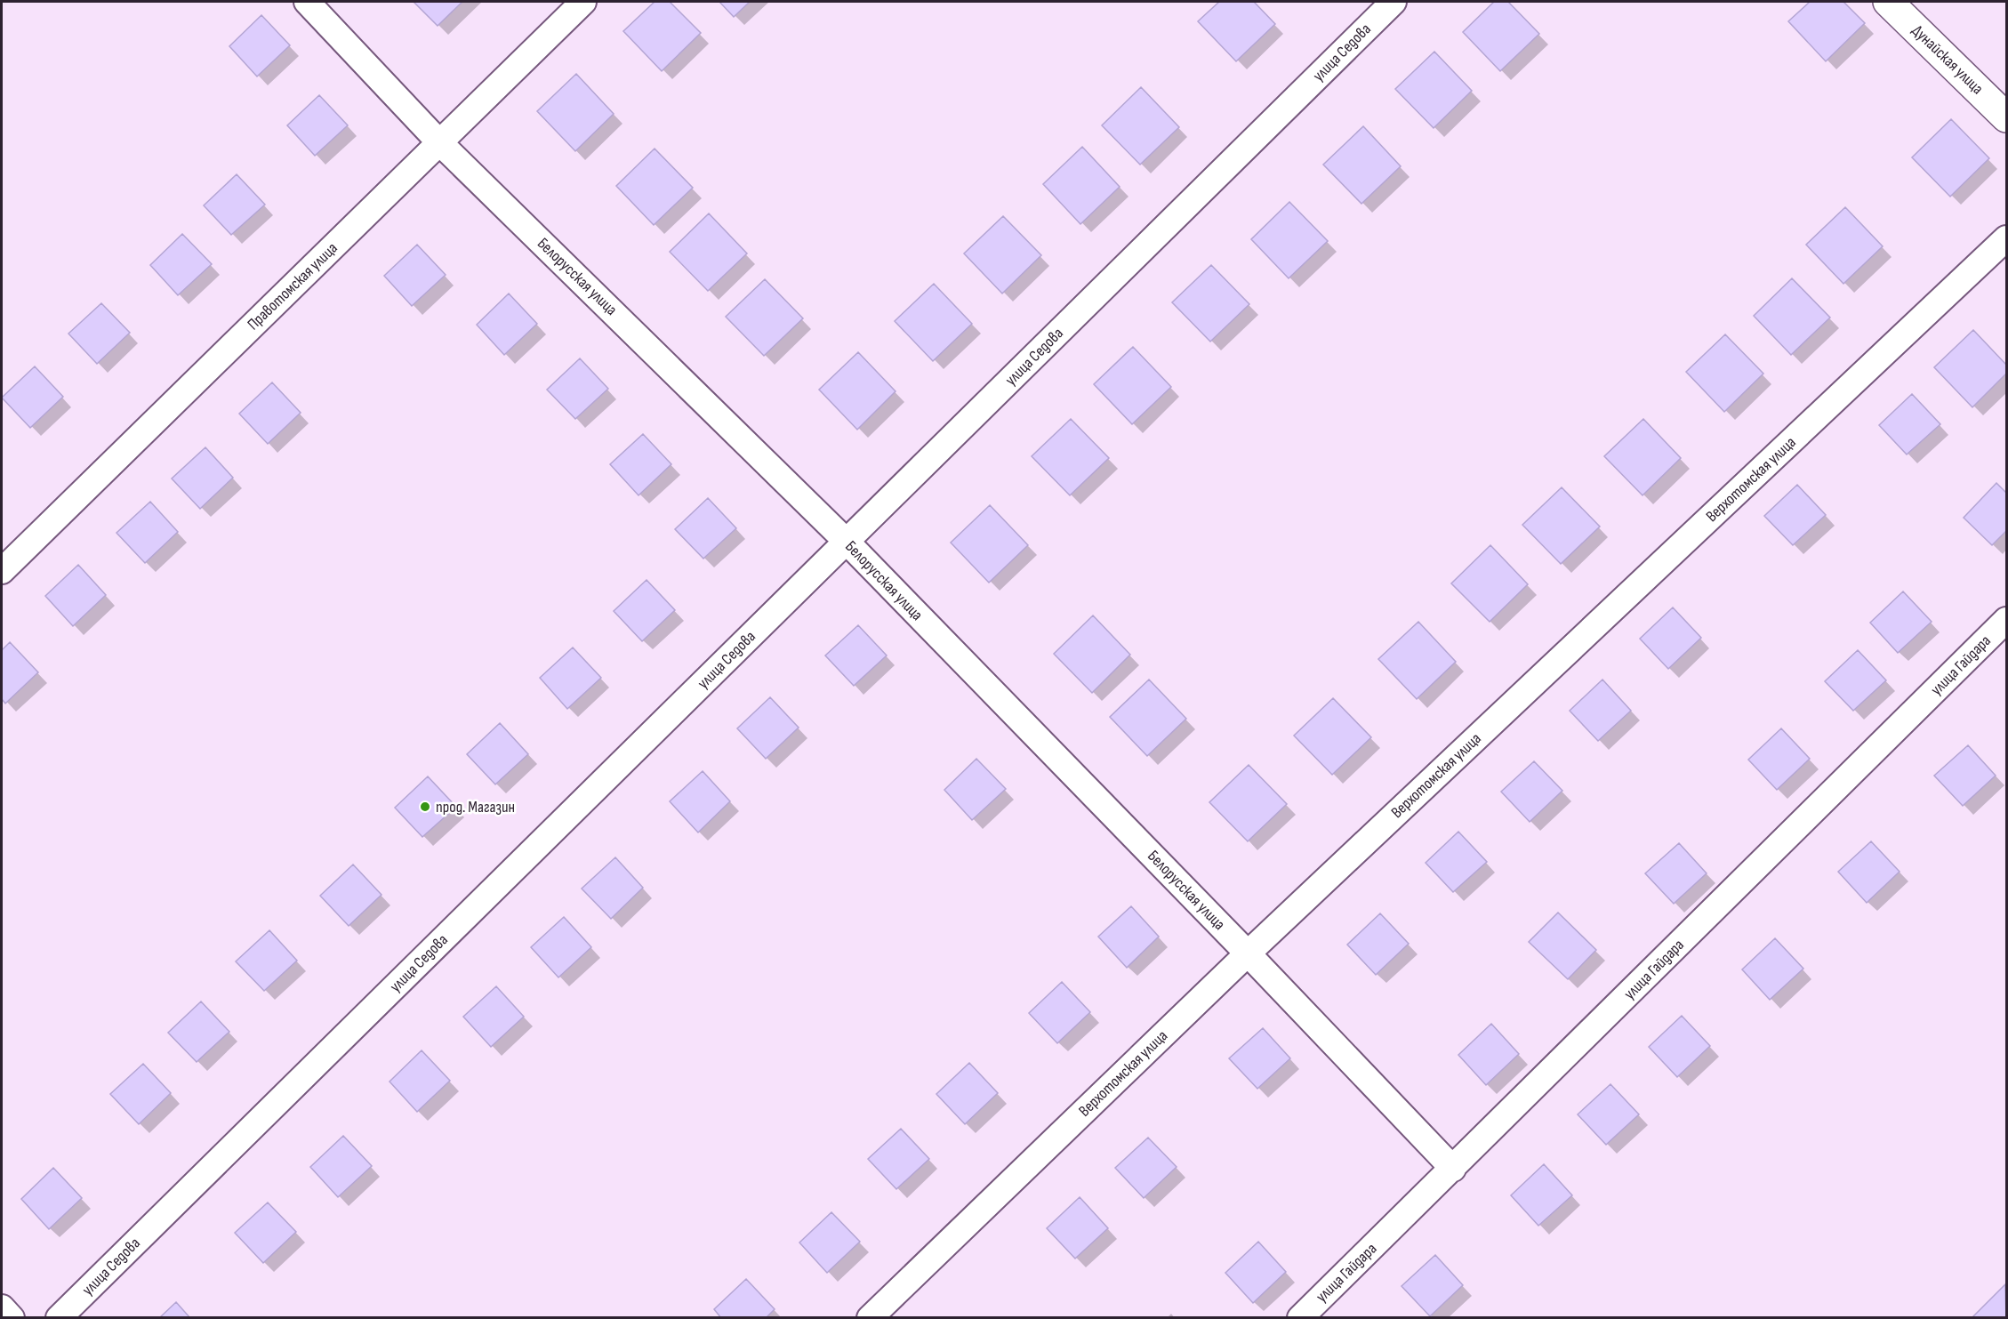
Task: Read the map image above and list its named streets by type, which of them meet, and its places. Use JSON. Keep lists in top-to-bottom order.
{
  "streets": {
    "street": [
      "улица Седова",
      "Дунайская улица",
      "Белорусская улица",
      "Правотомская улица",
      "Верхотомская улица",
      "улица Гайдара"
    ]
  },
  "crossings": [
    ["улица Седова", "Белорусская улица"],
    ["Белорусская улица", "Правотомская улица"],
    ["Белорусская улица", "Верхотомская улица"],
    ["Белорусская улица", "улица Гайдара"]
  ],
  "places": ["прод. Магазин"]
}
